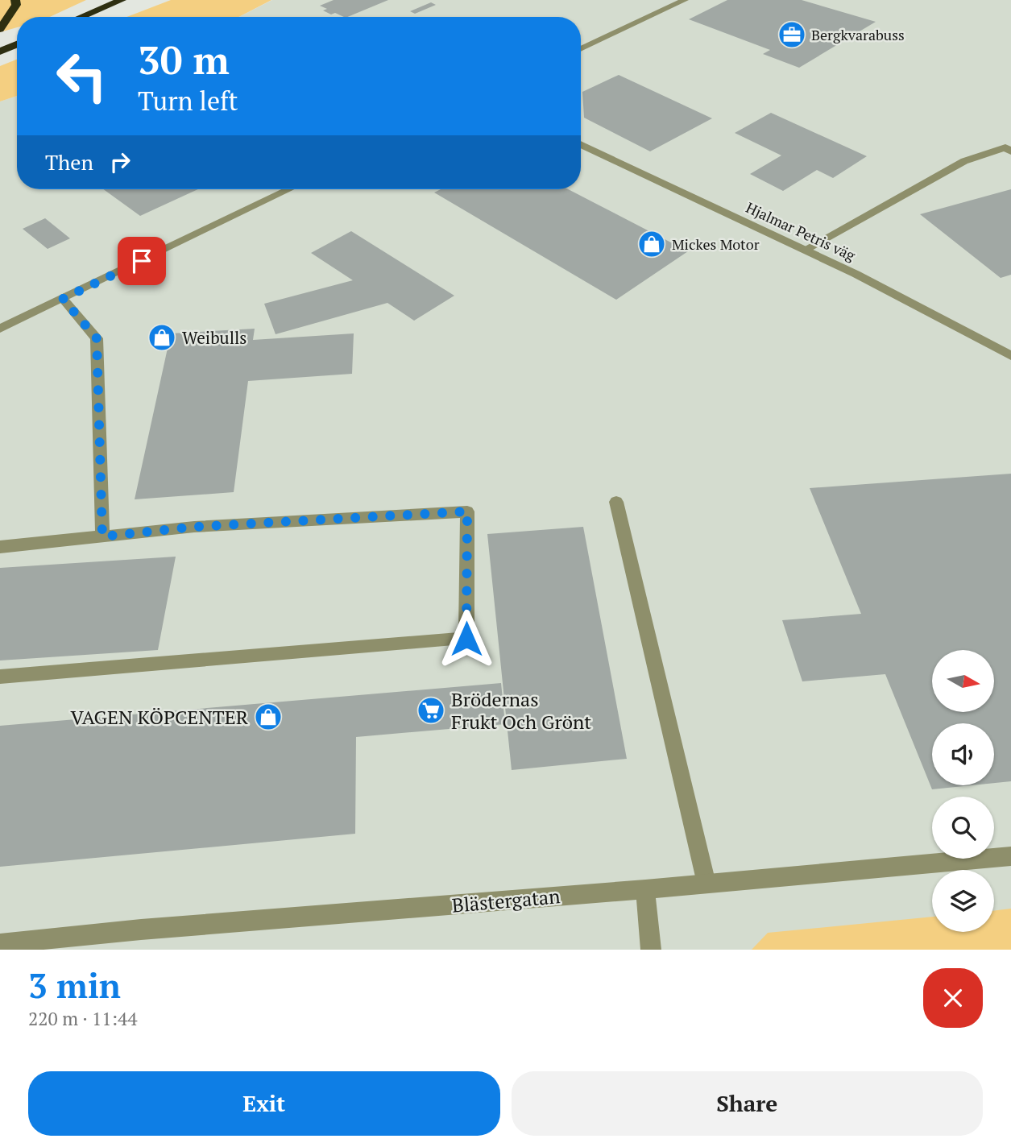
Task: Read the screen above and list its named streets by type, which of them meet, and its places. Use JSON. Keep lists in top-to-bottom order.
{
  "streets": {
    "street": ["Hjalmar Petris väg", "Blästergatan"]
  },
  "places": {
    "office": ["Bergkvarabuss"],
    "shop": ["Mickes Motor", "Weibulls", "VAGEN KÖPCENTER"],
    "supermarket": ["Brödernas Frukt Och Grönt"]
  },
  "north": "right",
  "page": {
    "turn": ["30 m", "Turn left"],
    "then": "Then",
    "heading": ["3 min", "220 m · 11:44"],
    "buttons": ["Exit", "Share"]
  }
}
